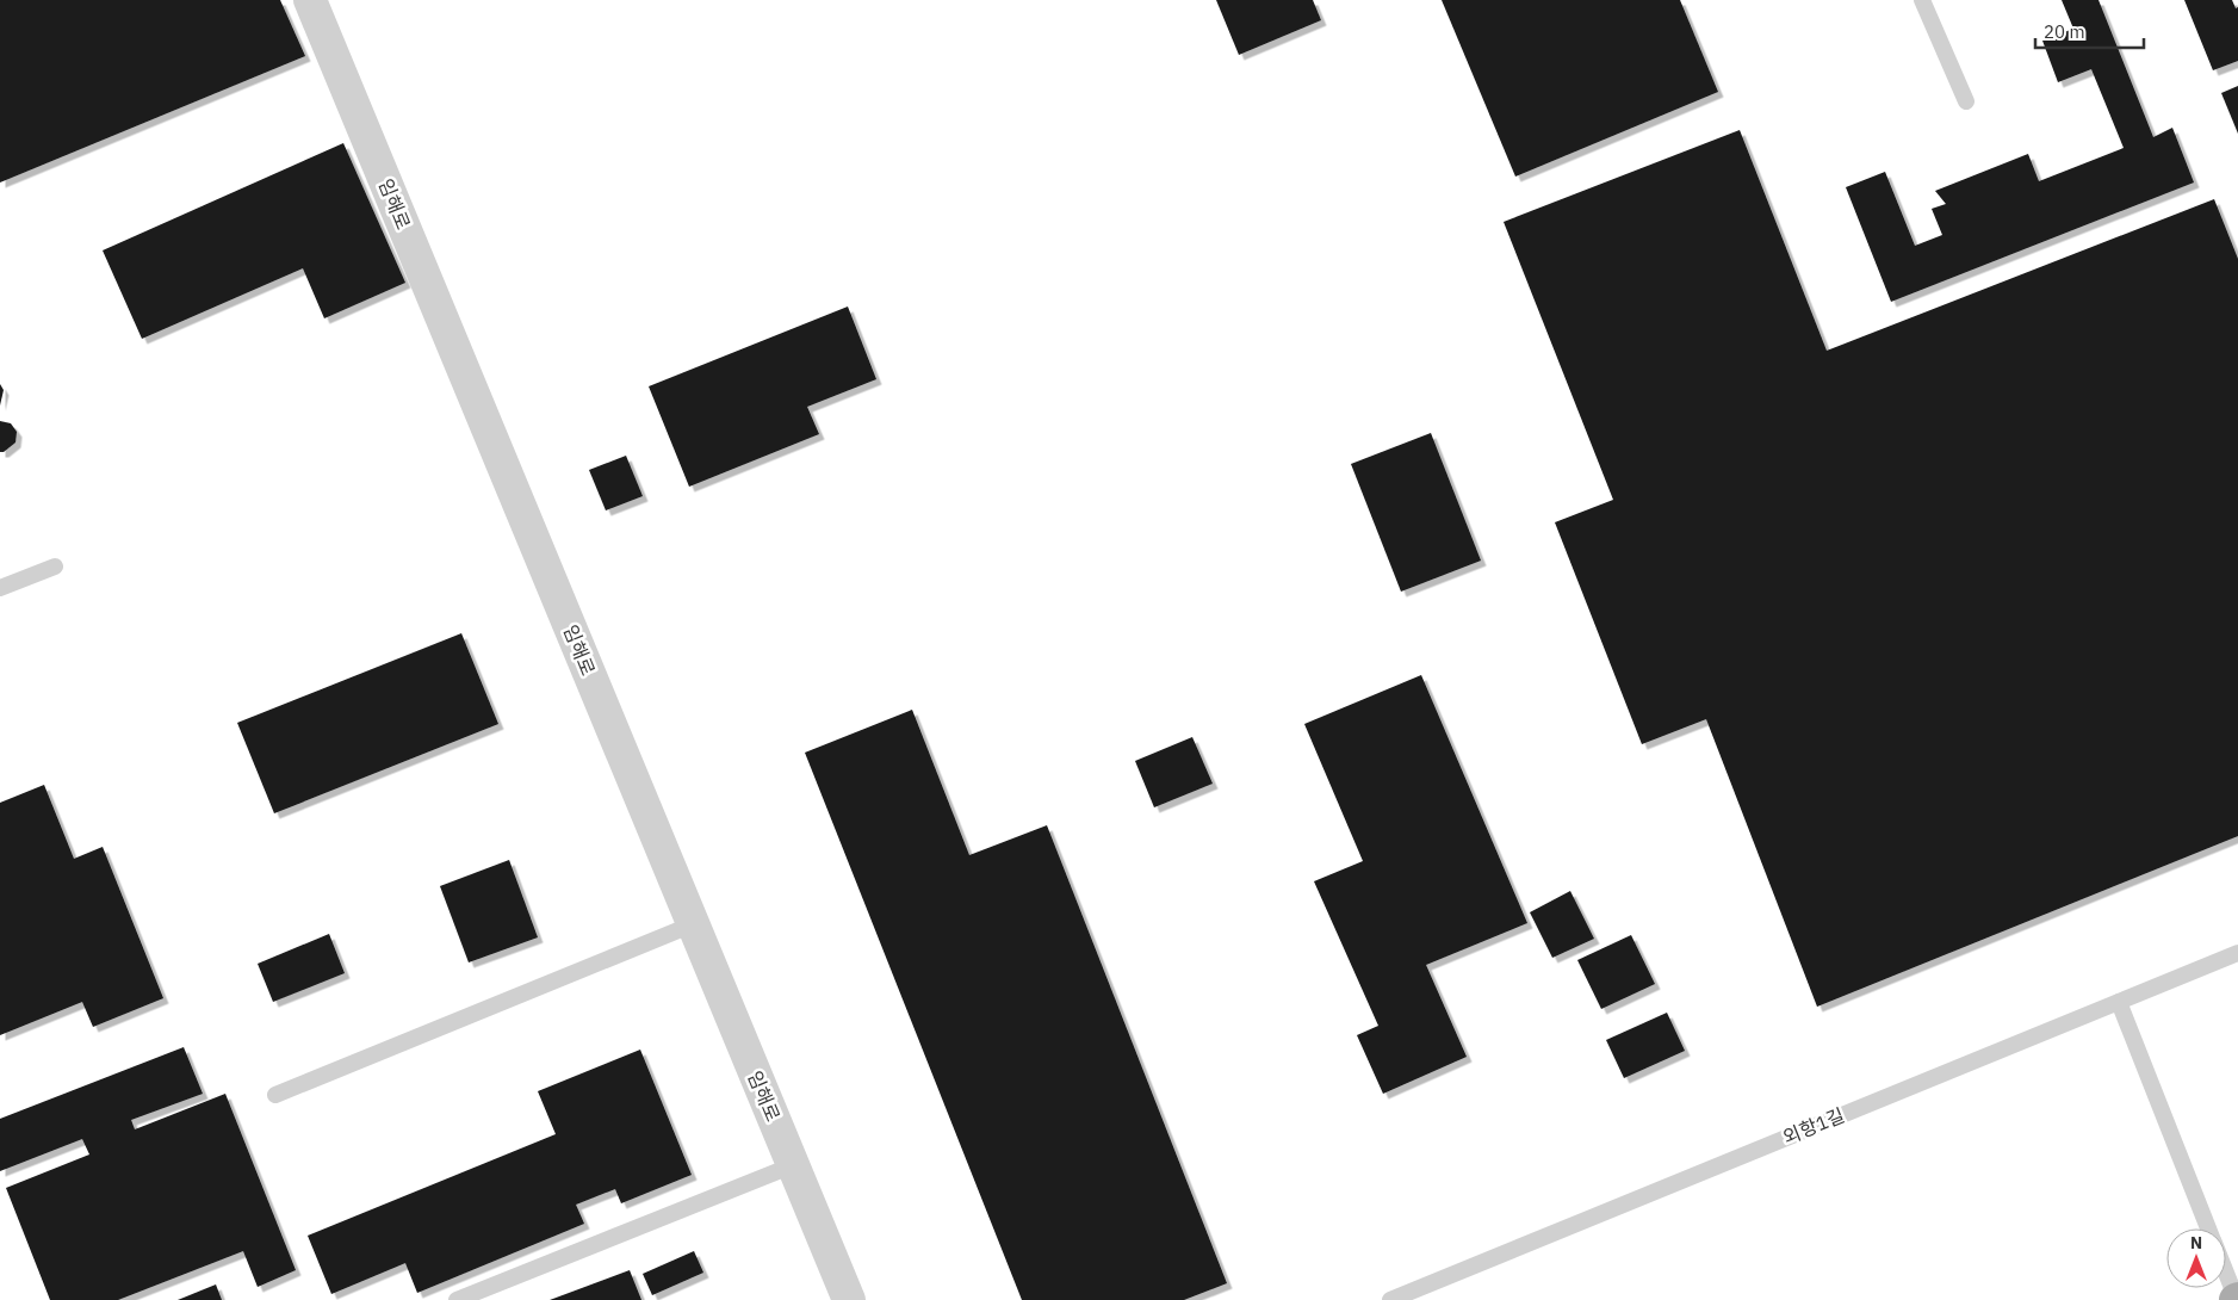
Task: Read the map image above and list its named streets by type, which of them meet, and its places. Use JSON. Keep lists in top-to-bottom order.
{
  "streets": {
    "street": ["임해로"],
    "lane": ["외항1길"]
  },
  "scale_bar": "20 m",
  "north": "top"
}
